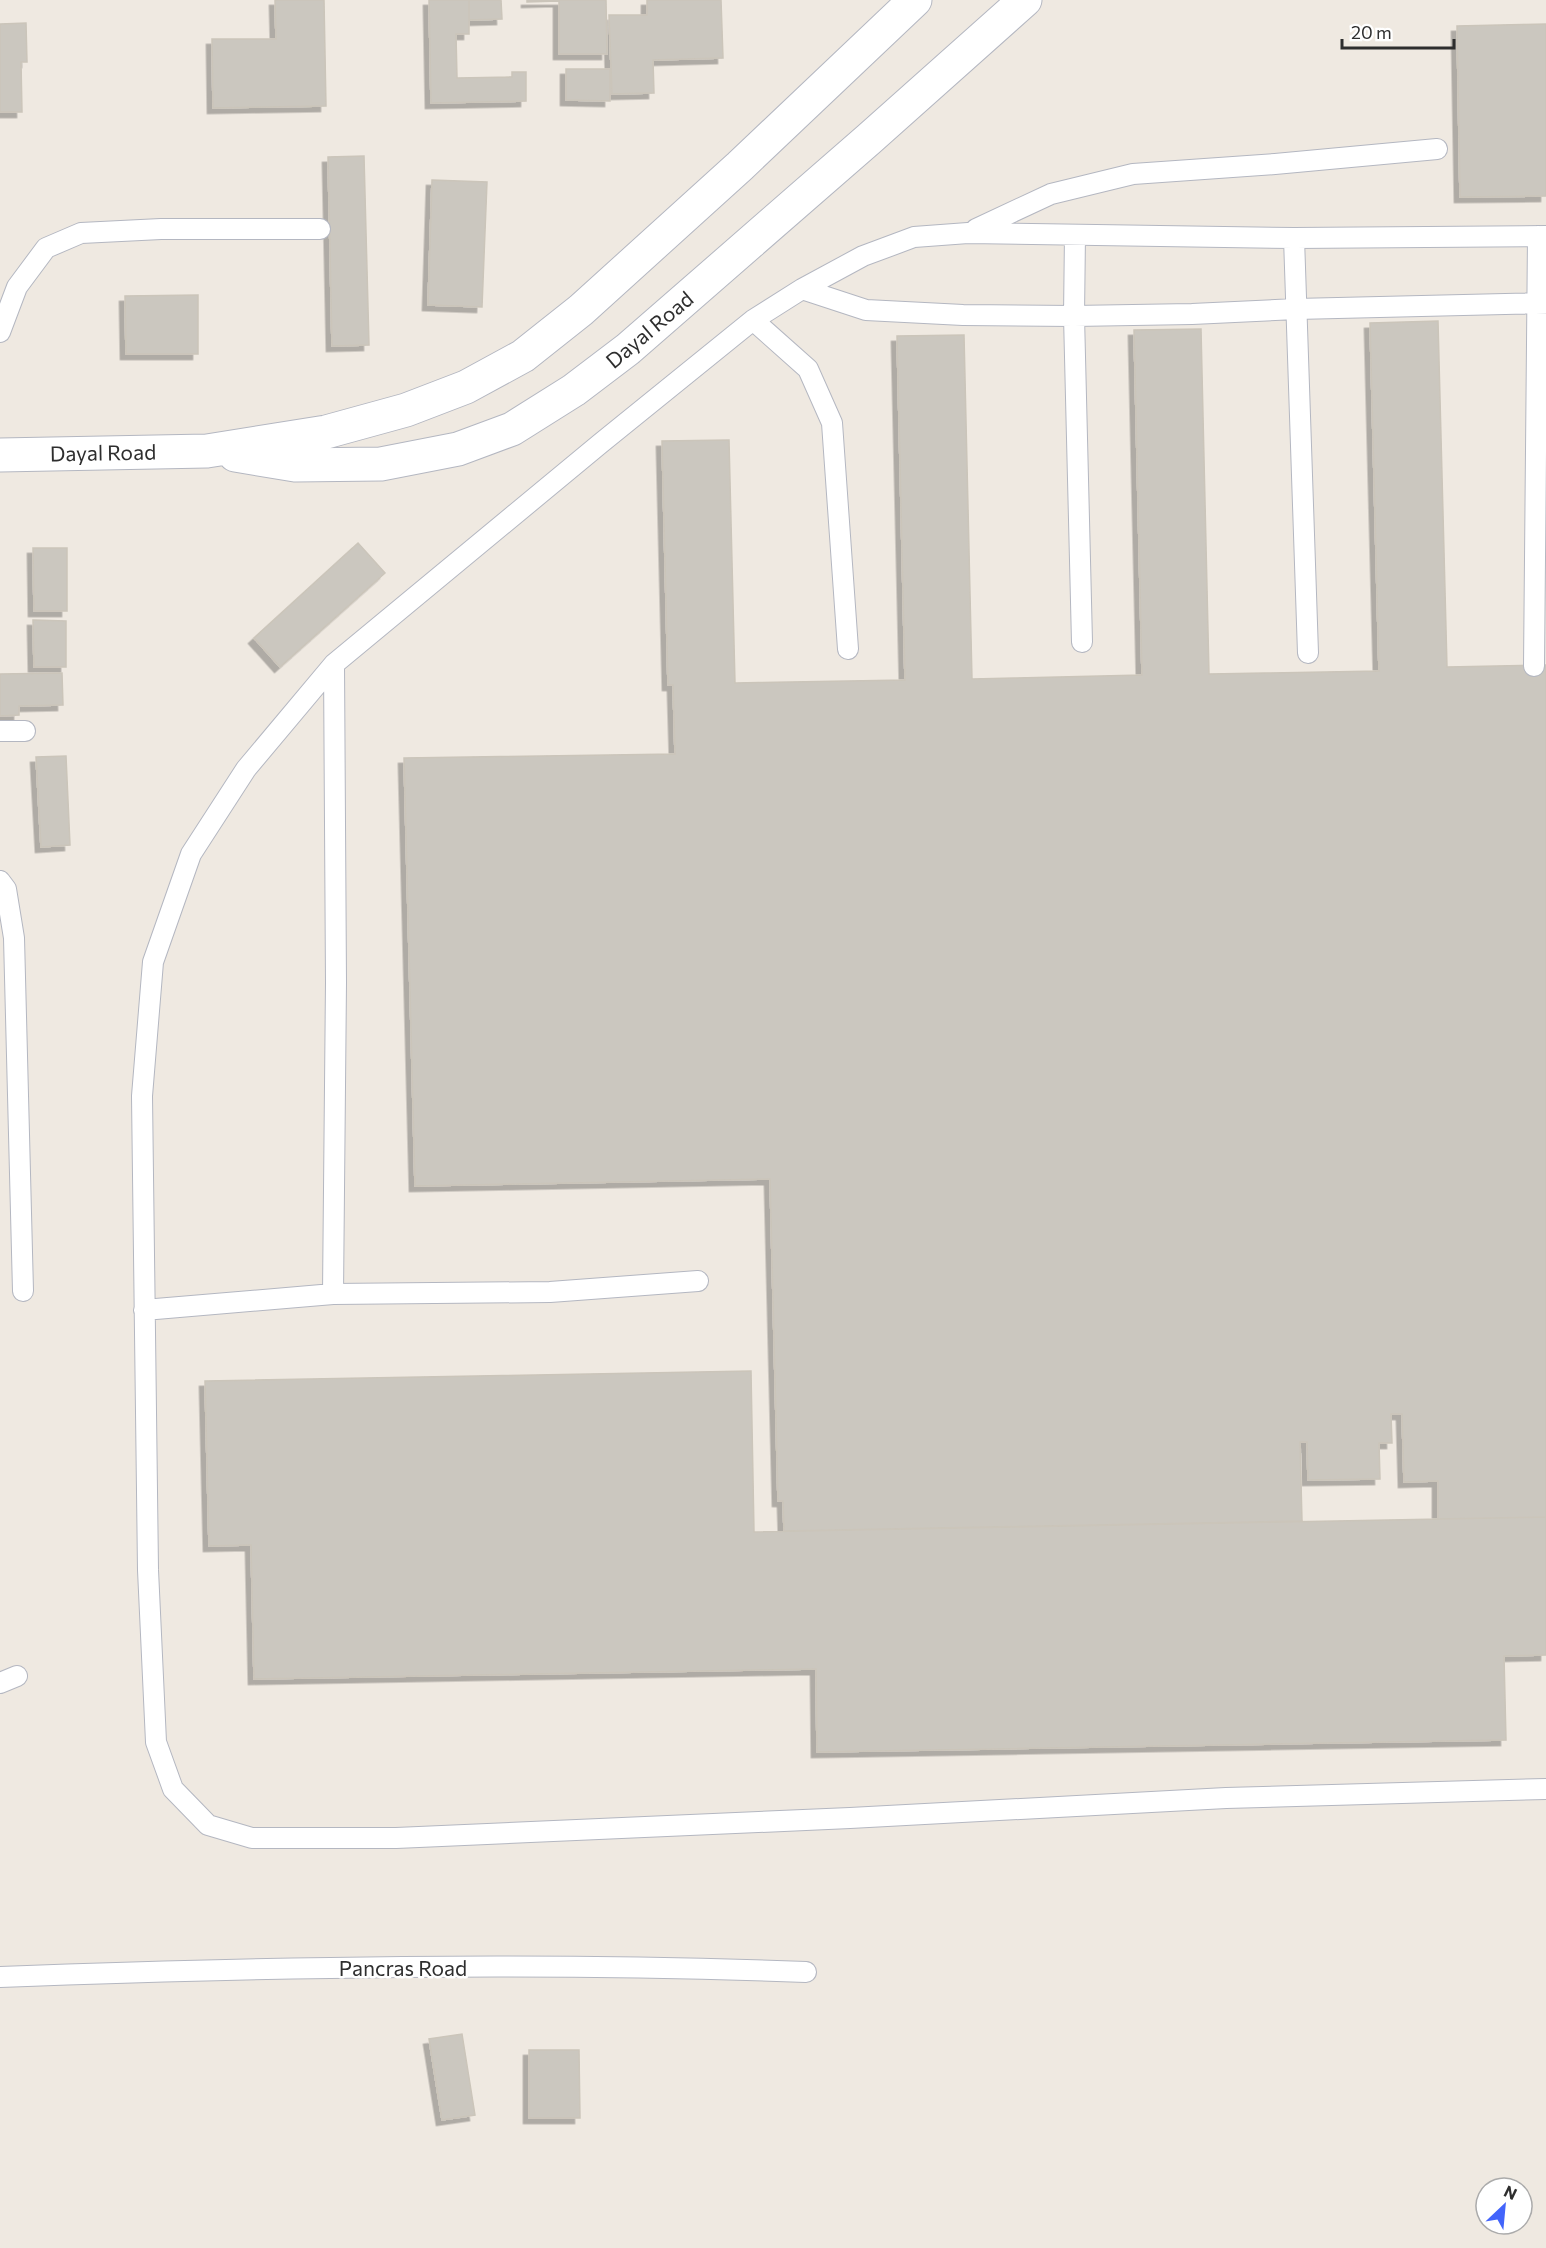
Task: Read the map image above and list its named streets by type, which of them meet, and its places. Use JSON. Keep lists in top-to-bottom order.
{
  "streets": {
    "street": ["Dayal Road"],
    "lane": ["Pancras Road"]
  },
  "scale_bar": "20 m",
  "north": "top right"
}
